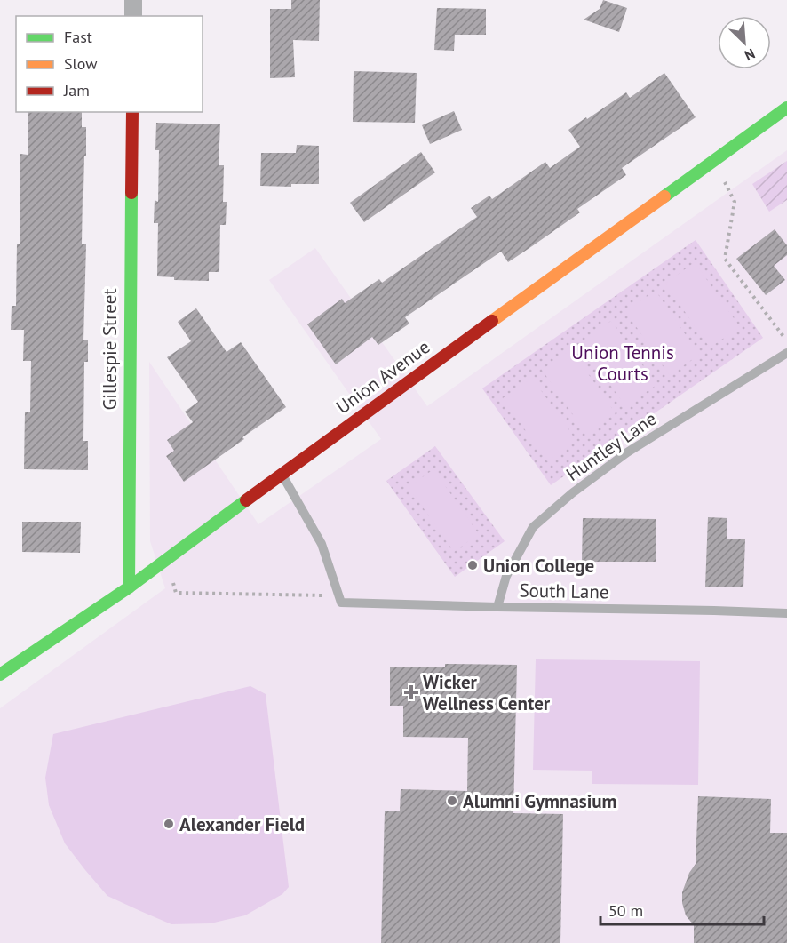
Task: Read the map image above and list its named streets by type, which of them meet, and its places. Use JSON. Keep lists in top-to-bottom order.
{
  "streets": {
    "street": ["Gillespie Street", "Union Avenue"],
    "lane": ["Huntley Lane", "South Lane"]
  },
  "crossings": [
    ["Gillespie Street", "Union Avenue"],
    ["Huntley Lane", "South Lane"]
  ],
  "parks": ["Union Tennis Courts"],
  "places": {
    "other": ["Union College", "Alumni Gymnasium", "Alexander Field"],
    "health": ["Wicker Wellness Center"]
  },
  "legend": ["Fast", "Slow", "Jam"],
  "scale_bar": "50 m",
  "north": "bottom right"
}
